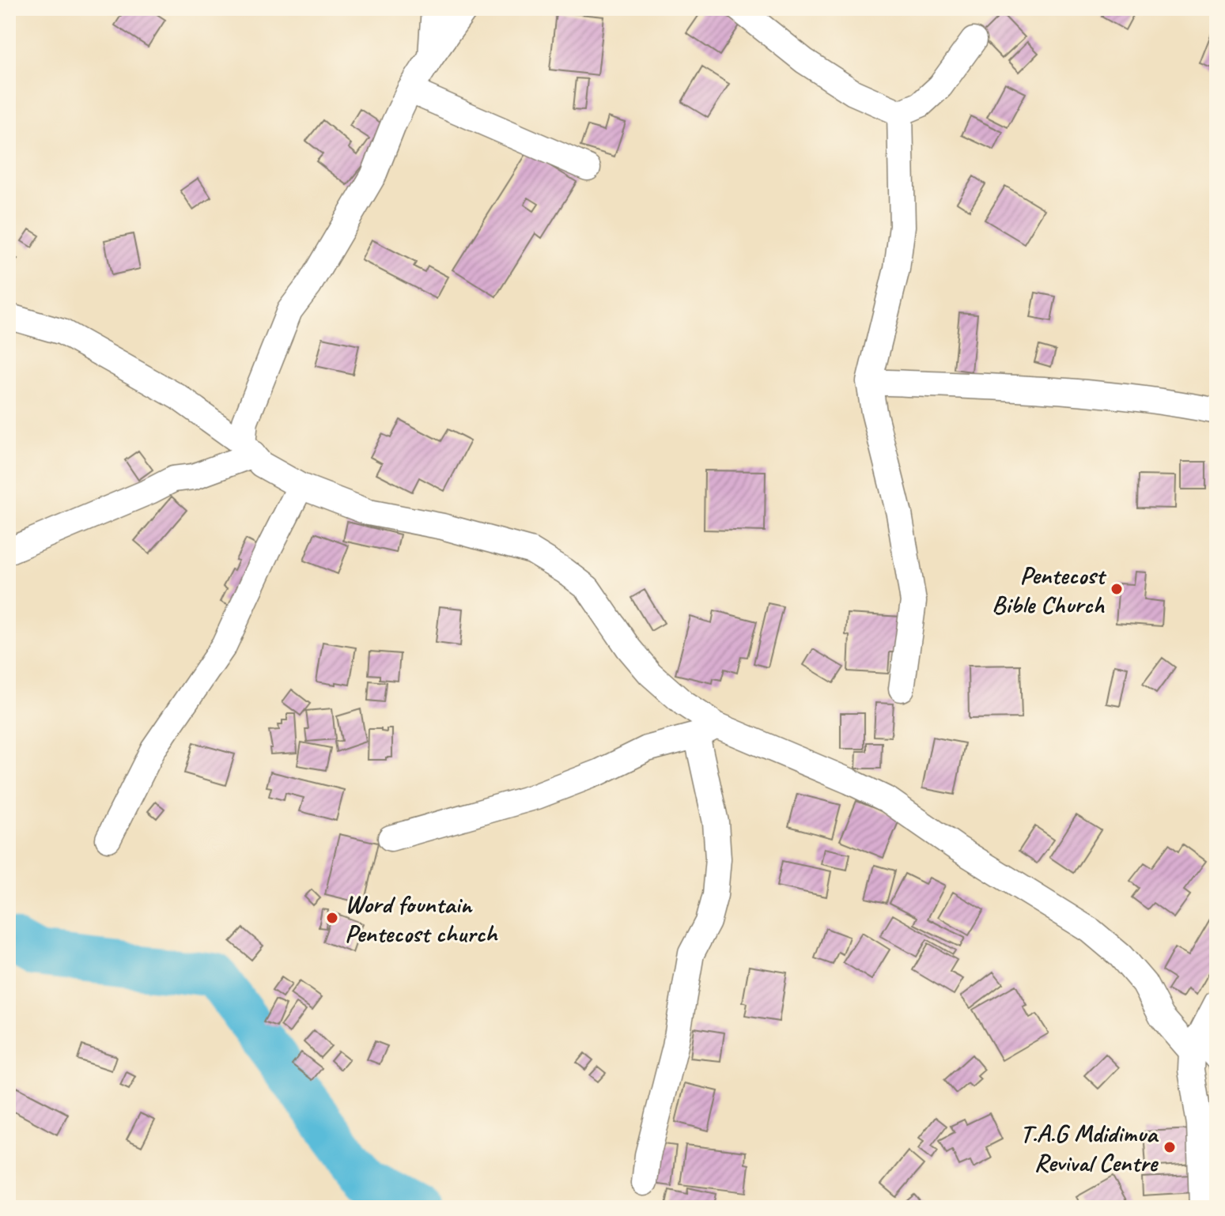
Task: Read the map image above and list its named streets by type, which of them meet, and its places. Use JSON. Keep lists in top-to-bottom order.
{
  "places": ["Pentecost Bible Church", "Word fountain Pentecost church", "T.A.G Mdidimua Revival Centre"]
}
